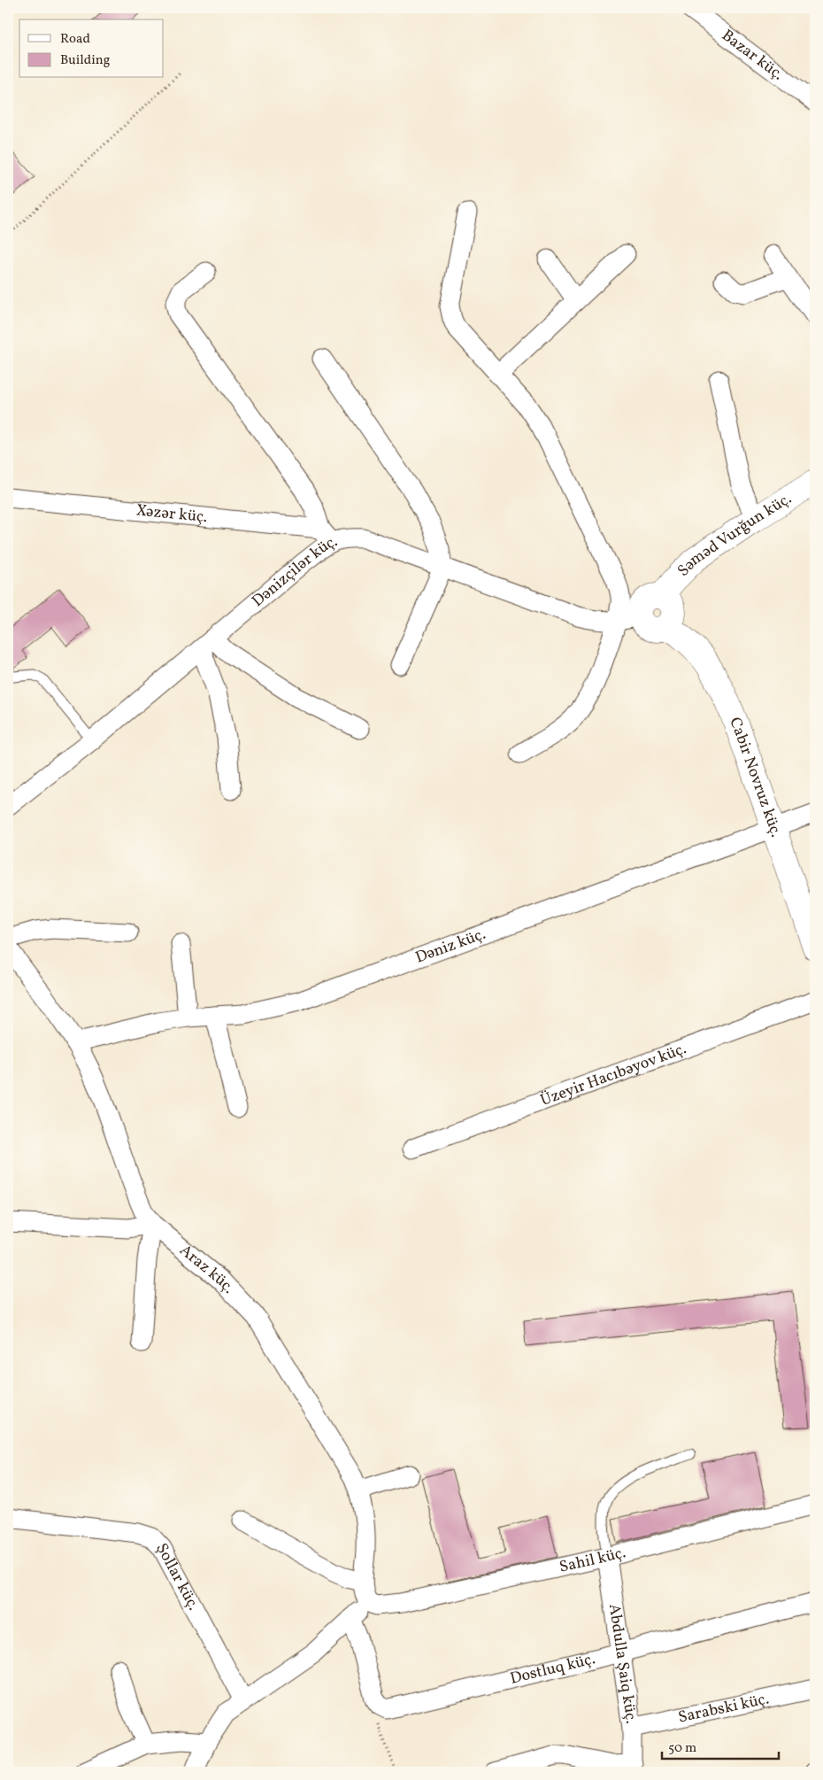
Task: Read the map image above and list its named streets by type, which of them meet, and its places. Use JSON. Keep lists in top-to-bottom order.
{
  "streets": {
    "main road": ["Səməd Vurğun küç.", "Cabir Novruz küç."],
    "street": [
      "Bazar küç.",
      "Xəzər küç.",
      "Dәnizçilәr küç.",
      "Dәniz küç.",
      "Üzeyir Hacıbəyov küç.",
      "Araz küç.",
      "Sahil küç.",
      "Şollar küç.",
      "Abdulla Şaiq küç.",
      "Dostluq küç.",
      "Sarabski küç."
    ]
  },
  "crossings": [
    ["Xəzər küç.", "Dәnizçilәr küç."],
    ["Cabir Novruz küç.", "Dәniz küç."],
    ["Dәniz küç.", "Araz küç."],
    ["Araz küç.", "Sahil küç."],
    ["Sahil küç.", "Abdulla Şaiq küç."],
    ["Abdulla Şaiq küç.", "Dostluq küç."],
    ["Abdulla Şaiq küç.", "Sarabski küç."]
  ],
  "legend": ["Road", "Building"],
  "scale_bar": "50 m"
}
